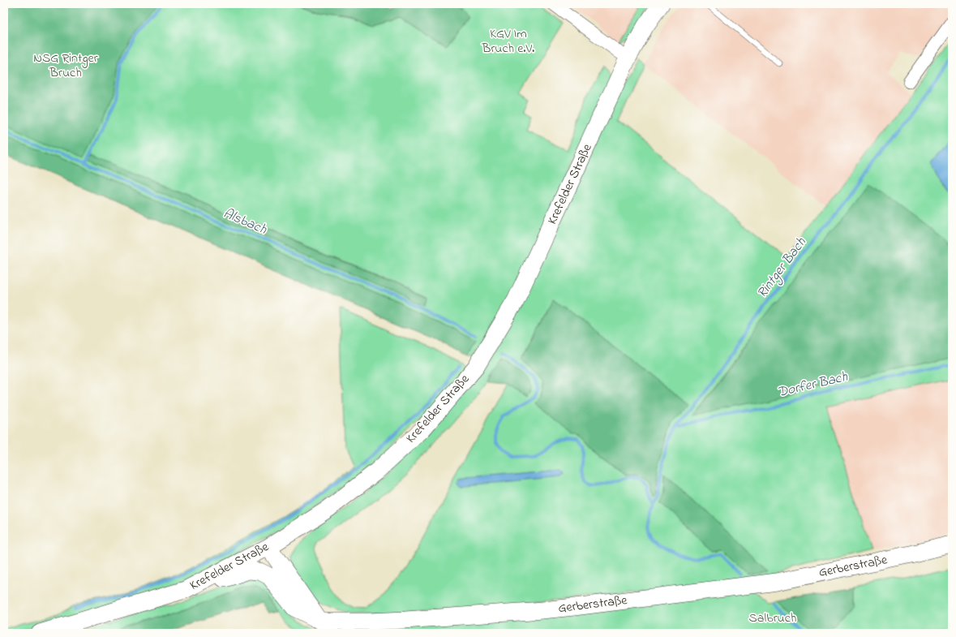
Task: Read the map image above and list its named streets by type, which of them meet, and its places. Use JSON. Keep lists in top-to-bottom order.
{
  "streets": {
    "main road": ["Krefelder Straße", "Gerberstraße"]
  },
  "water": ["Alsbach", "Rintger Bach", "Dorfer Bach"],
  "parks": ["KGV Im Bruch e.V.", "NSG Rintger Bruch", "Salbruch"]
}
